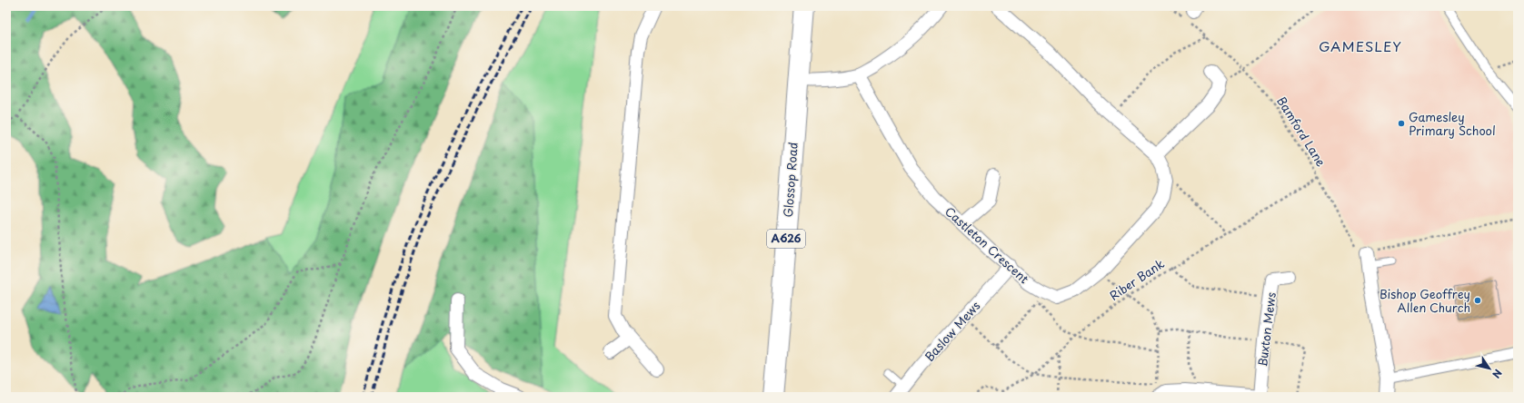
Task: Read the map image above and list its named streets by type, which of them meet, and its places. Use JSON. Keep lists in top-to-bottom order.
{
  "streets": {
    "main road": ["Glossop Road", "A626"],
    "street": ["Castleton Crescent", "Buxton Mews", "Baslow Mews"],
    "path": ["Bamford Lane", "Riber Bank"]
  },
  "crossings": [
    ["Bamford Lane", "Riber Bank"],
    ["Castleton Crescent", "Baslow Mews"]
  ],
  "districts": ["GAMESLEY"],
  "places": ["Gamesley Primary School", "Bishop Geoffrey Allen Church"],
  "north": "bottom right"
}
